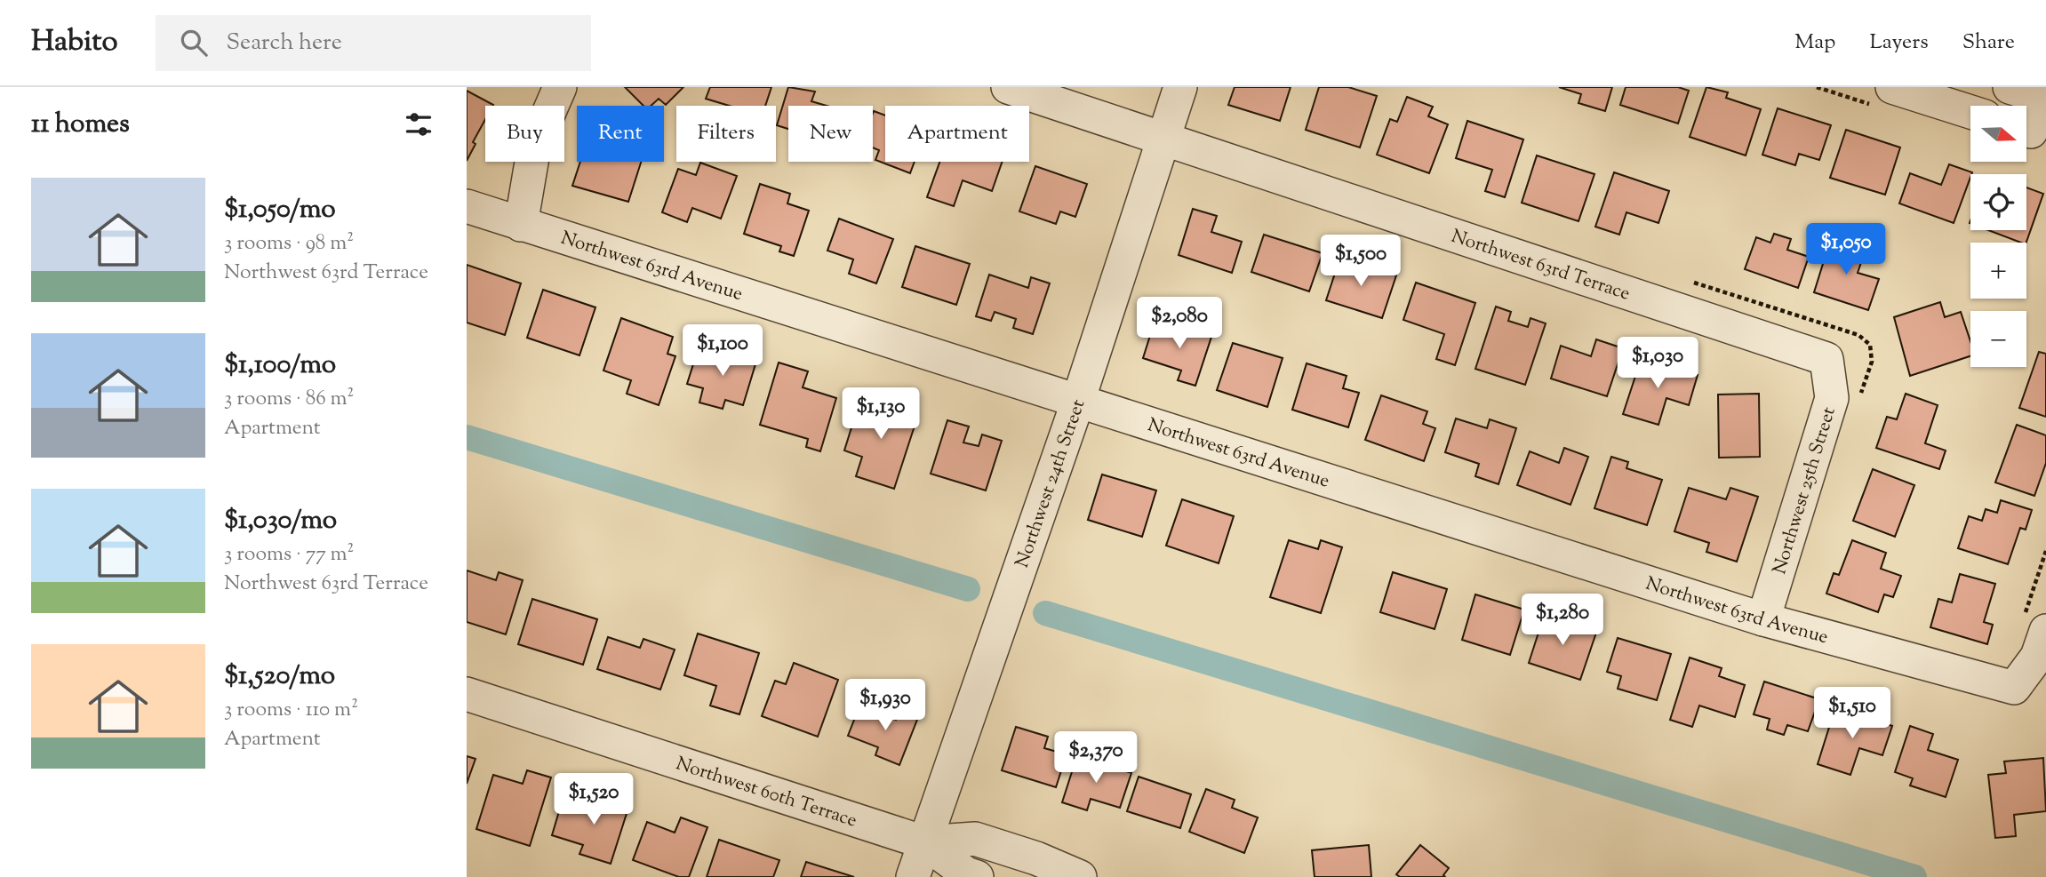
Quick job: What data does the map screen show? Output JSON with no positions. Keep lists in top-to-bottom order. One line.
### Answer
{"streets":{"street":["Northwest 63rd Terrace","Northwest 63rd Avenue","Northwest 24th Street","Northwest 25th Street","Northwest 60th Terrace"]},"crossings":[["Northwest 63rd Terrace","Northwest 24th Street"],["Northwest 63rd Terrace","Northwest 25th Street"],["Northwest 63rd Avenue","Northwest 24th Street"],["Northwest 63rd Avenue","Northwest 25th Street"],["Northwest 24th Street","Northwest 60th Terrace"]],"north":"right","page":{"header":"Habito","search":"Search here","nav":["Map","Layers","Share"],"heading":"11 homes","map_buttons":["+","−"],"chip":["Buy","Rent","Filters","New","Apartment"],"list":[{"name":"$1,050/mo","note":"3 rooms · 98 m² · Northwest 63rd Terrace"},{"name":"$1,100/mo","note":"3 rooms · 86 m² · Apartment"},{"name":"$1,030/mo","note":"3 rooms · 77 m² · Northwest 63rd Terrace"},{"name":"$1,520/mo","note":"3 rooms · 110 m² · Apartment"}],"price":["$1,050","$1,500","$2,080","$1,100","$1,030","$1,130","$1,280","$1,930","$1,510","$2,370","$1,520"]}}
